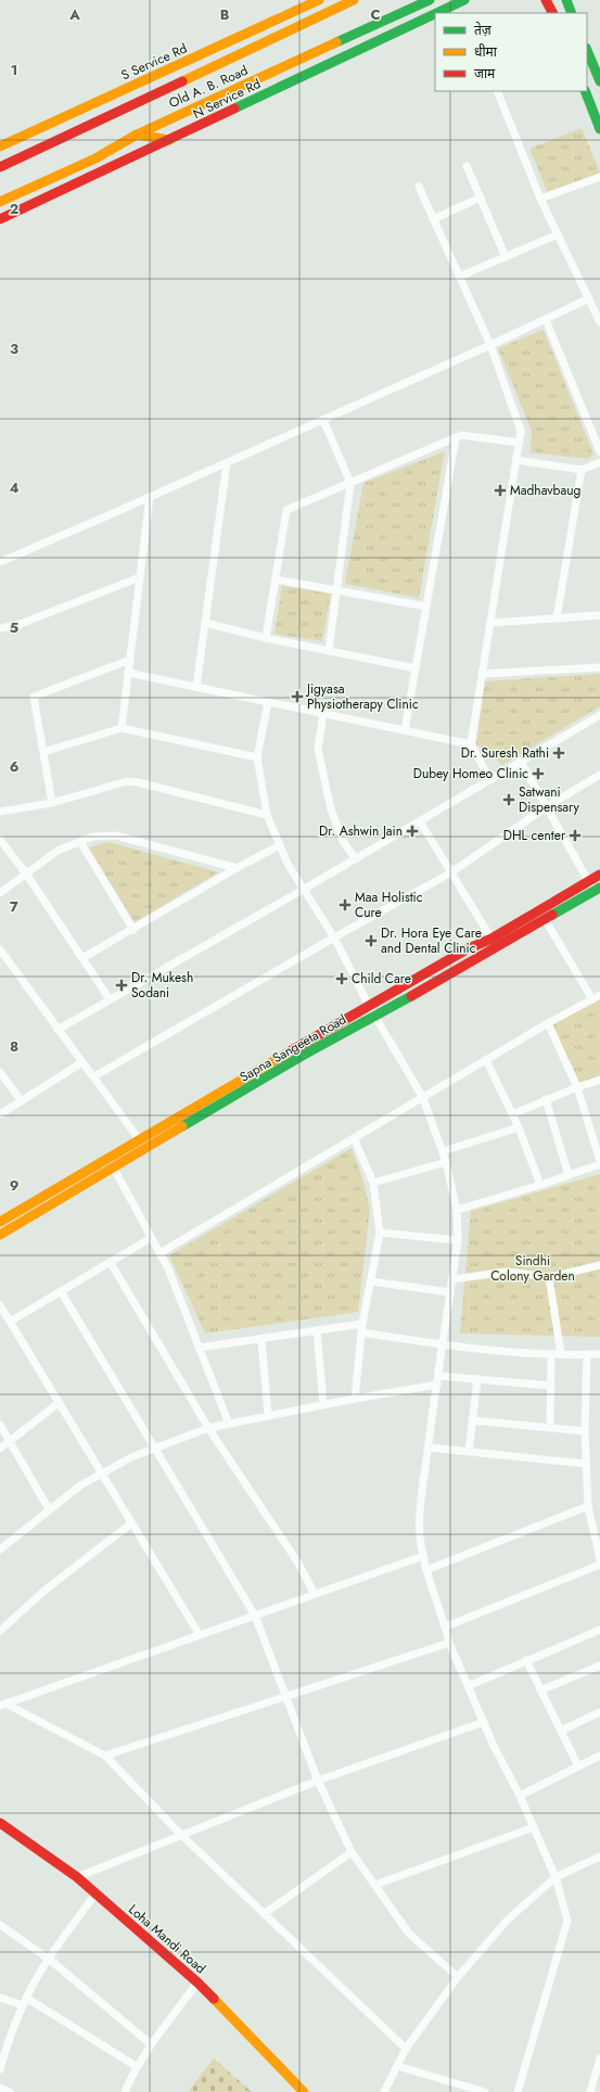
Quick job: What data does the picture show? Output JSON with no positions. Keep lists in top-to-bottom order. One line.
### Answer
{"streets":{"main road":["S Service Rd","Old A. B. Road","N Service Rd","Sapna Sangeeta Road","Loha Mandi Road"]},"parks":["Sindhi Colony Garden"],"places":{"health":["Madhavbaug","Jigyasa Physiotherapy Clinic","Dr. Suresh Rathi","Dubey Homeo Clinic","Satwani Dispensary","Dr. Ashwin Jain","DHL center","Maa Holistic Cure","Dr. Hora Eye Care and Dental Clinic","Child Care","Dr. Mukesh Sodani"]},"legend":["तेज़","धीमा","जाम"],"grid":{"columns":["A","B","C"],"rows":["1","2","3","4","5","6","7","8","9"]}}
